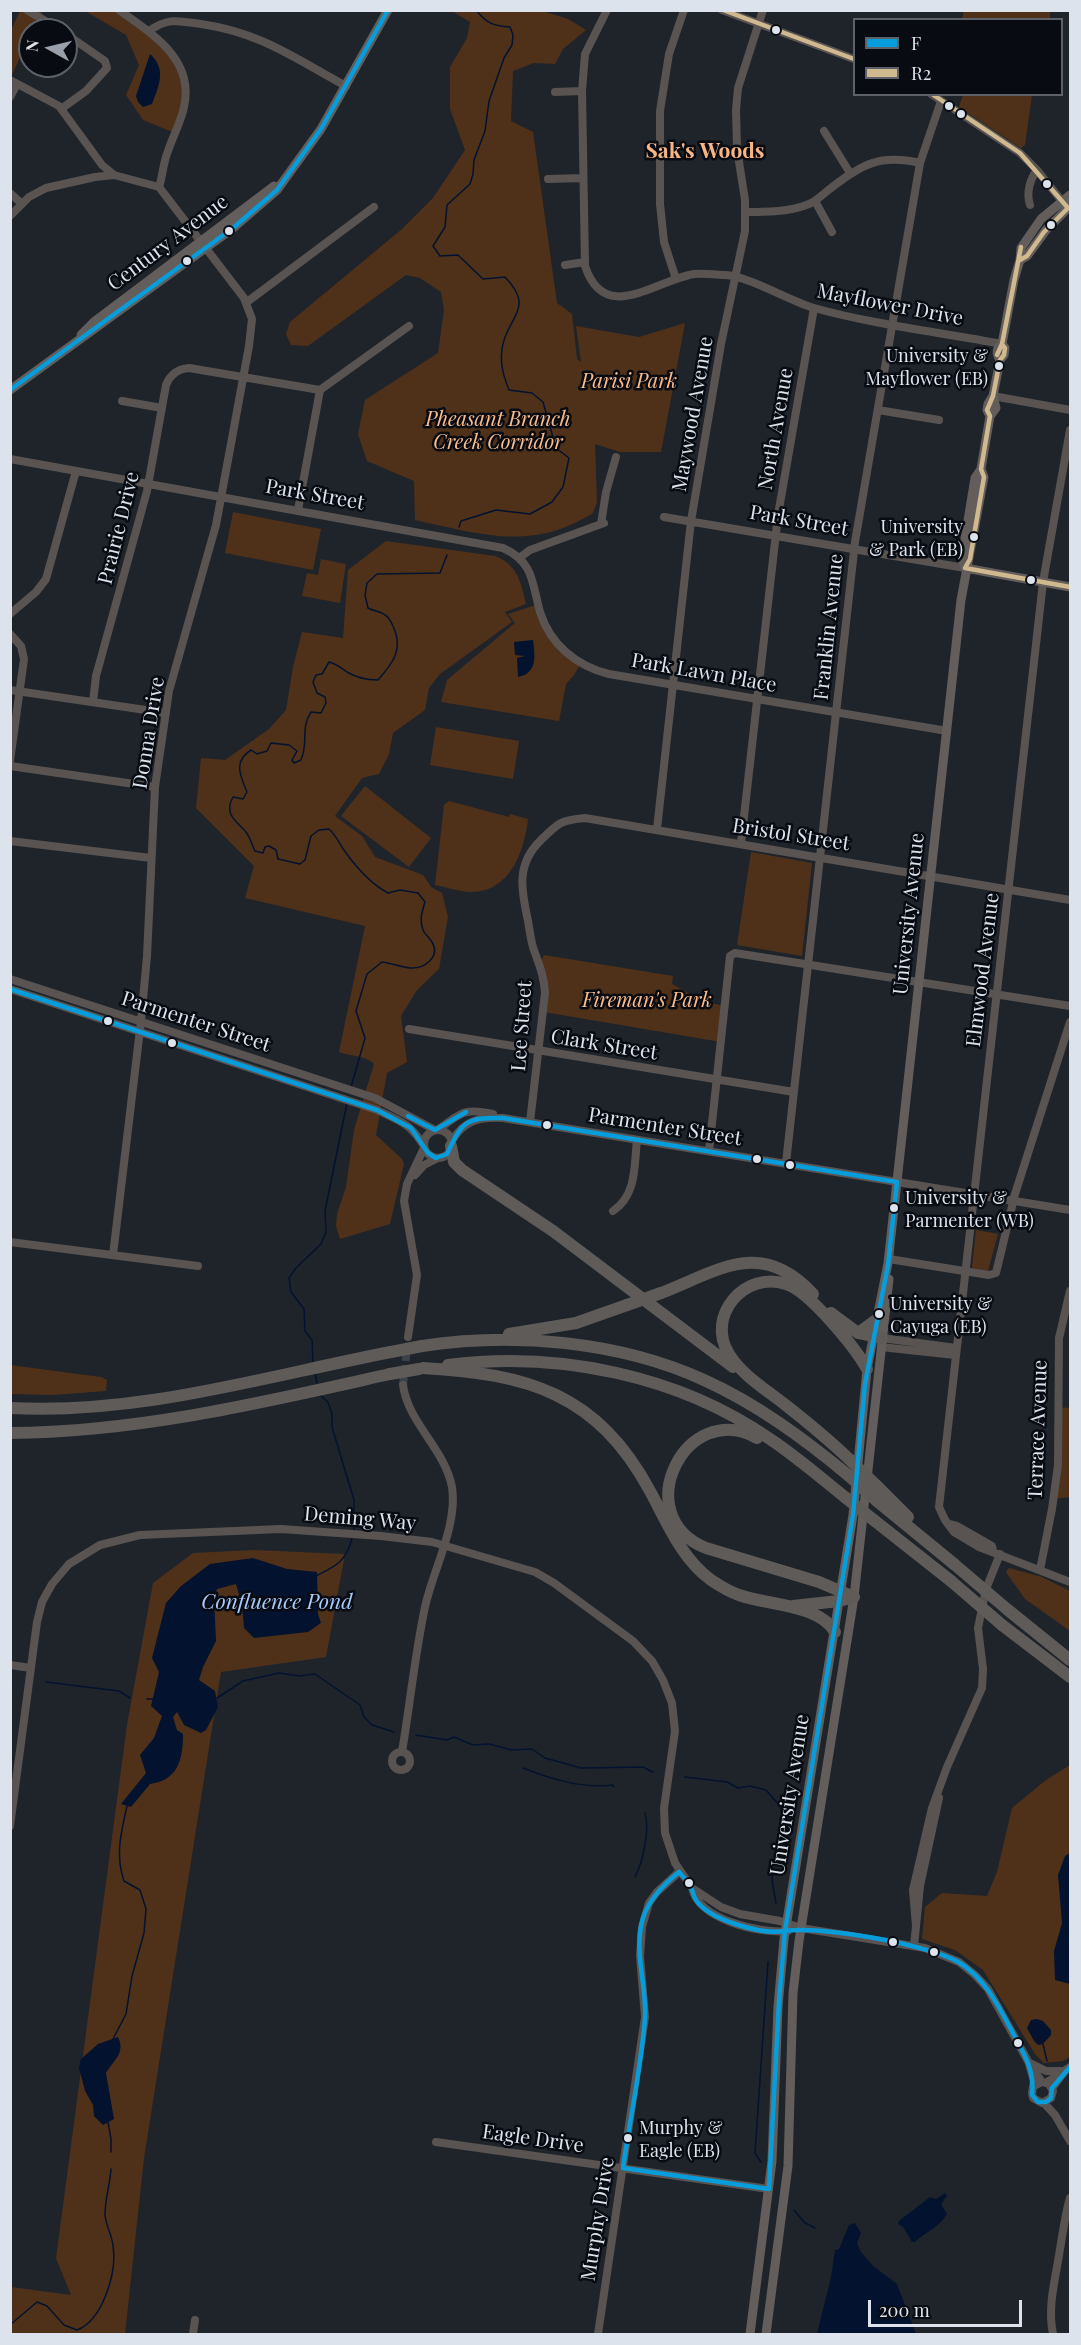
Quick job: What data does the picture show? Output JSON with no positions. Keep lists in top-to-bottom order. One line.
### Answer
{"streets":{"main road":["Century Avenue","Park Street","University Avenue"],"street":["Mayflower Drive","Maywood Avenue","North Avenue","Prairie Drive","Franklin Avenue","Park Lawn Place","Donna Drive","Bristol Street","Elmwood Avenue","Parmenter Street","Lee Street","Clark Street","Terrace Avenue","Deming Way","Eagle Drive","Murphy Drive"]},"crossings":[["Century Avenue","Donna Drive"],["Mayflower Drive","Maywood Avenue"],["Mayflower Drive","North Avenue"],["Mayflower Drive","Franklin Avenue"],["Mayflower Drive","University Avenue"],["Maywood Avenue","Park Street"],["Maywood Avenue","Park Lawn Place"],["Maywood Avenue","Bristol Street"],["North Avenue","Park Street"],["North Avenue","Park Lawn Place"],["North Avenue","Bristol Street"],["Park Street","Prairie Drive"],["Park Street","Franklin Avenue"],["Park Street","Park Lawn Place"],["Park Street","Donna Drive"],["Park Street","University Avenue"],["Park Street","Elmwood Avenue"],["Prairie Drive","Donna Drive"],["Franklin Avenue","Park Lawn Place"],["Franklin Avenue","Bristol Street"],["Franklin Avenue","Parmenter Street"],["Franklin Avenue","Clark Street"],["Park Lawn Place","University Avenue"],["Donna Drive","Parmenter Street"],["Bristol Street","University Avenue"],["Bristol Street","Elmwood Avenue"],["Bristol Street","Lee Street"],["University Avenue","Parmenter Street"],["University Avenue","Deming Way"],["University Avenue","Eagle Drive"],["Elmwood Avenue","Parmenter Street"],["Parmenter Street","Lee Street"],["Lee Street","Clark Street"],["Deming Way","Murphy Drive"],["Eagle Drive","Murphy Drive"]],"districts":["Sak's Woods"],"water":["Confluence Pond"],"parks":["Parisi Park","Pheasant Branch Creek Corridor","Fireman's Park"],"places":["University & Mayflower (EB)","University & Park (EB)","University & Parmenter (WB)","University & Cayuga (EB)","Murphy & Eagle (EB)"],"lines":["transit line F","transit line R2"],"legend":["F","R2"],"scale_bar":"200 m","north":"left"}
